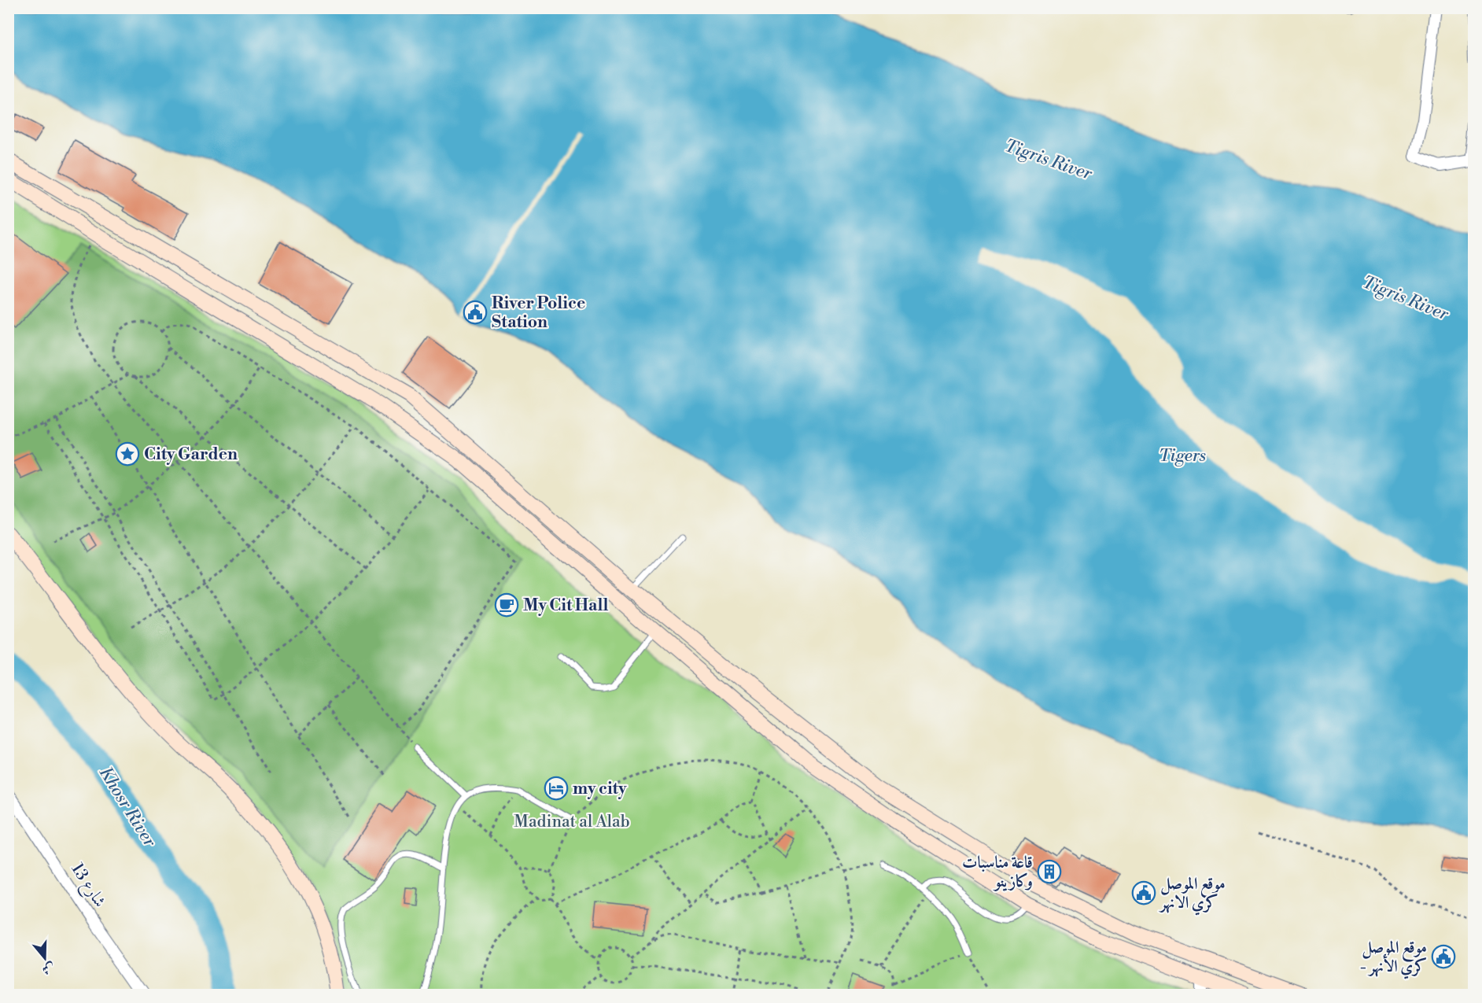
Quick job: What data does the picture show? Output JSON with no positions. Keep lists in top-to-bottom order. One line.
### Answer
{"streets":{"street":["شارع 13"]},"water":["Tigris River","Tigers","Khosr River"],"parks":["Madinat al Alab"],"places":{"public building":["River Police Station","موقع الموصل كري الانهر","موقع الموصل - كري الأنهر"],"place":["City Garden"],"cafe":["My Cit Hall"],"hotel":["my city"],"building":["قاعة مناسبات وكازينو"]},"north":"bottom"}
